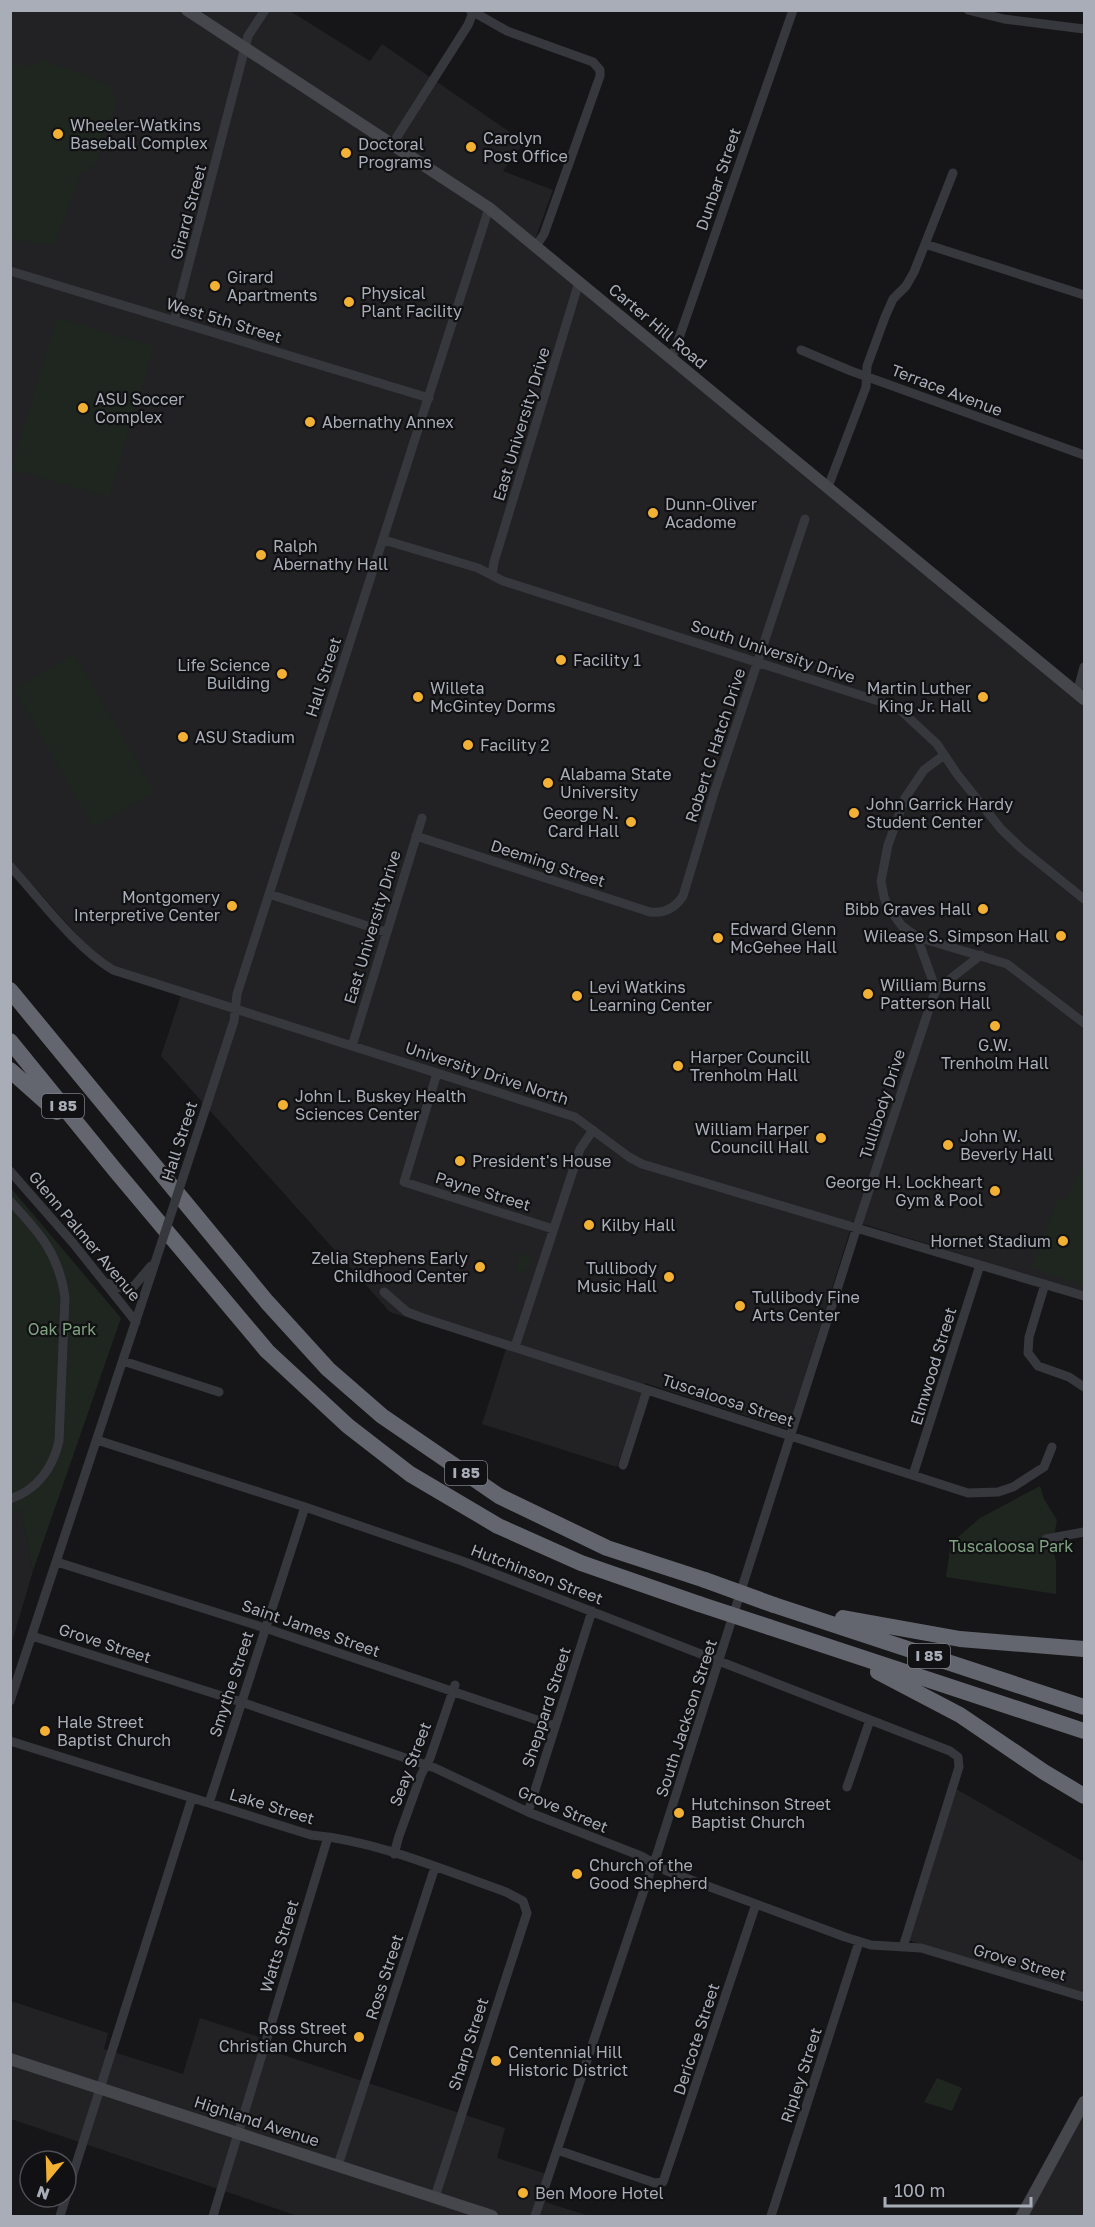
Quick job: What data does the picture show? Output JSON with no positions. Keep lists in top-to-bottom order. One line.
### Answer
{"streets":{"highway":["I 85"],"main road":["Carter Hill Road","Highland Avenue"],"street":["Dunbar Street","Girard Street","West 5th Street","Terrace Avenue","East University Drive","South University Drive","Hall Street","Robert C Hatch Drive","Deeming Street","University Drive North","Tullibody Drive","Payne Street","Glenn Palmer Avenue","Elmwood Street","Tuscaloosa Street","Hutchinson Street","Saint James Street","Grove Street","Smythe Street","Sheppard Street","South Jackson Street","Seay Street","Lake Street","Watts Street","Ross Street","Dericote Street","Sharp Street","Ripley Street"]},"crossings":[["Dunbar Street","Carter Hill Road"],["Girard Street","West 5th Street"],["Girard Street","Carter Hill Road"],["West 5th Street","Hall Street"],["Carter Hill Road","East University Drive"],["Carter Hill Road","Hall Street"],["East University Drive","South University Drive"],["East University Drive","Deeming Street"],["East University Drive","University Drive North"],["South University Drive","Hall Street"],["South University Drive","Robert C Hatch Drive"],["Hall Street","University Drive North"],["Hall Street","Glenn Palmer Avenue"],["Hall Street","Hutchinson Street"],["Hall Street","Saint James Street"],["Hall Street","Grove Street"],["Robert C Hatch Drive","Deeming Street"],["University Drive North","Tullibody Drive"],["University Drive North","Payne Street"],["University Drive North","Elmwood Street"],["University Drive North","South Jackson Street"],["Tullibody Drive","South Jackson Street"],["Elmwood Street","Tuscaloosa Street"],["Tuscaloosa Street","South Jackson Street"],["Hutchinson Street","Grove Street"],["Hutchinson Street","Smythe Street"],["Hutchinson Street","Sheppard Street"],["Hutchinson Street","South Jackson Street"],["Saint James Street","Smythe Street"],["Saint James Street","Sheppard Street"],["Saint James Street","Seay Street"],["Grove Street","Smythe Street"],["Grove Street","Sheppard Street"],["Grove Street","South Jackson Street"],["Grove Street","Seay Street"],["Grove Street","Dericote Street"],["Grove Street","Ripley Street"],["Smythe Street","Lake Street"],["South Jackson Street","Dericote Street"],["Seay Street","Lake Street"],["Lake Street","Watts Street"],["Lake Street","Ross Street"],["Lake Street","Sharp Street"],["Watts Street","Highland Avenue"],["Ross Street","Highland Avenue"],["Sharp Street","Highland Avenue"]],"parks":["Oak Park","Tuscaloosa Park"],"places":["Wheeler-Watkins Baseball Complex","Carolyn Post Office","Doctoral Programs","Girard Apartments","Physical Plant Facility","ASU Soccer Complex","Abernathy Annex","Dunn-Oliver Acadome","Ralph Abernathy Hall","Facility 1","Life Science Building","Willeta McGintey Dorms","Martin Luther King Jr. Hall","ASU Stadium","Facility 2","Alabama State University","John Garrick Hardy Student Center","George N. Card Hall","Montgomery Interpretive Center","Bibb Graves Hall","Wilease S. Simpson Hall","Edward Glenn McGehee Hall","William Burns Patterson Hall","Levi Watkins Learning Center","G.W. Trenholm Hall","Harper Councill Trenholm Hall","John L. Buskey Health Sciences Center","William Harper Councill Hall","John W. Beverly Hall","President's House","George H. Lockheart Gym & Pool","Kilby Hall","Hornet Stadium","Zelia Stephens Early Childhood Center","Tullibody Music Hall","Tullibody Fine Arts Center","Hale Street Baptist Church","Hutchinson Street Baptist Church","Church of the Good Shepherd","Ross Street Christian Church","Centennial Hill Historic District","Ben Moore Hotel"],"scale_bar":"100 m","north":"bottom"}
